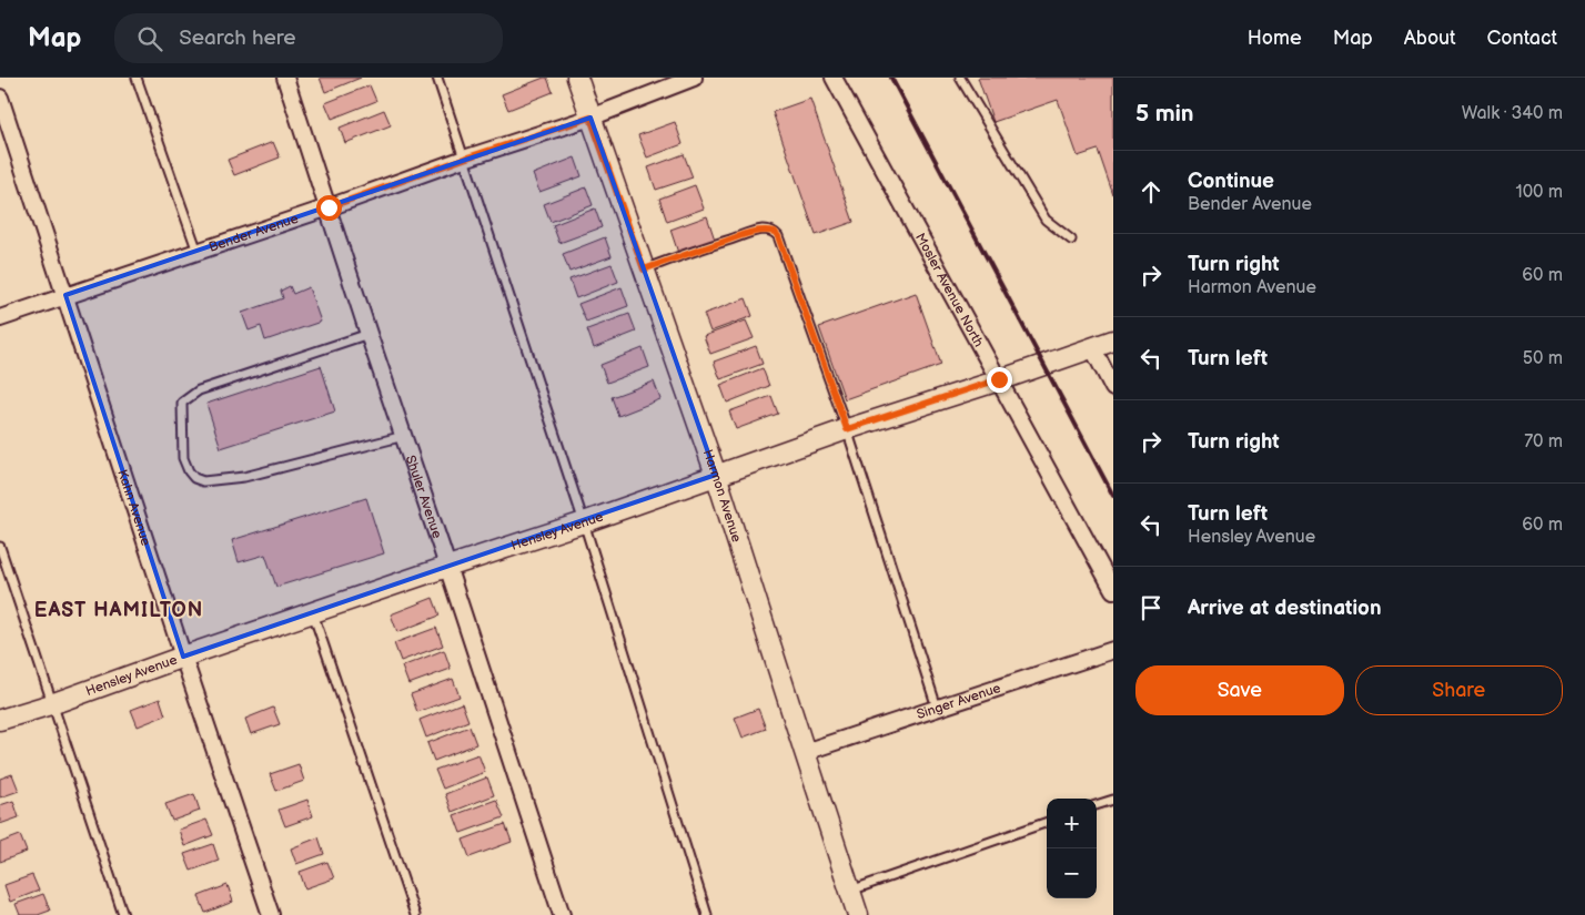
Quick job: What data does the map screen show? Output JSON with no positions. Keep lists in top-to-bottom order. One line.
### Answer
{"streets":{"street":["Bender Avenue","Mosler Avenue North","Harmon Avenue","Shuler Avenue","Kahn Avenue","Hensley Avenue","Singer Avenue"]},"crossings":[["Bender Avenue","Harmon Avenue"],["Bender Avenue","Shuler Avenue"],["Bender Avenue","Kahn Avenue"],["Mosler Avenue North","Hensley Avenue"],["Harmon Avenue","Hensley Avenue"],["Harmon Avenue","Singer Avenue"],["Shuler Avenue","Hensley Avenue"],["Kahn Avenue","Hensley Avenue"]],"districts":["EAST HAMILTON"],"page":{"header":"Map","search":"Search here","nav":["Home","Map","About","Contact"],"heading":["5 min","Walk · 340 m"],"list":[["Continue","Bender Avenue","100 m"],["Turn right","Harmon Avenue","60 m"],["Turn left","50 m"],["Turn right","70 m"],["Turn left","Hensley Avenue","60 m"],"Arrive at destination"],"buttons":["Save","Share"],"map_buttons":["+","−"]}}
